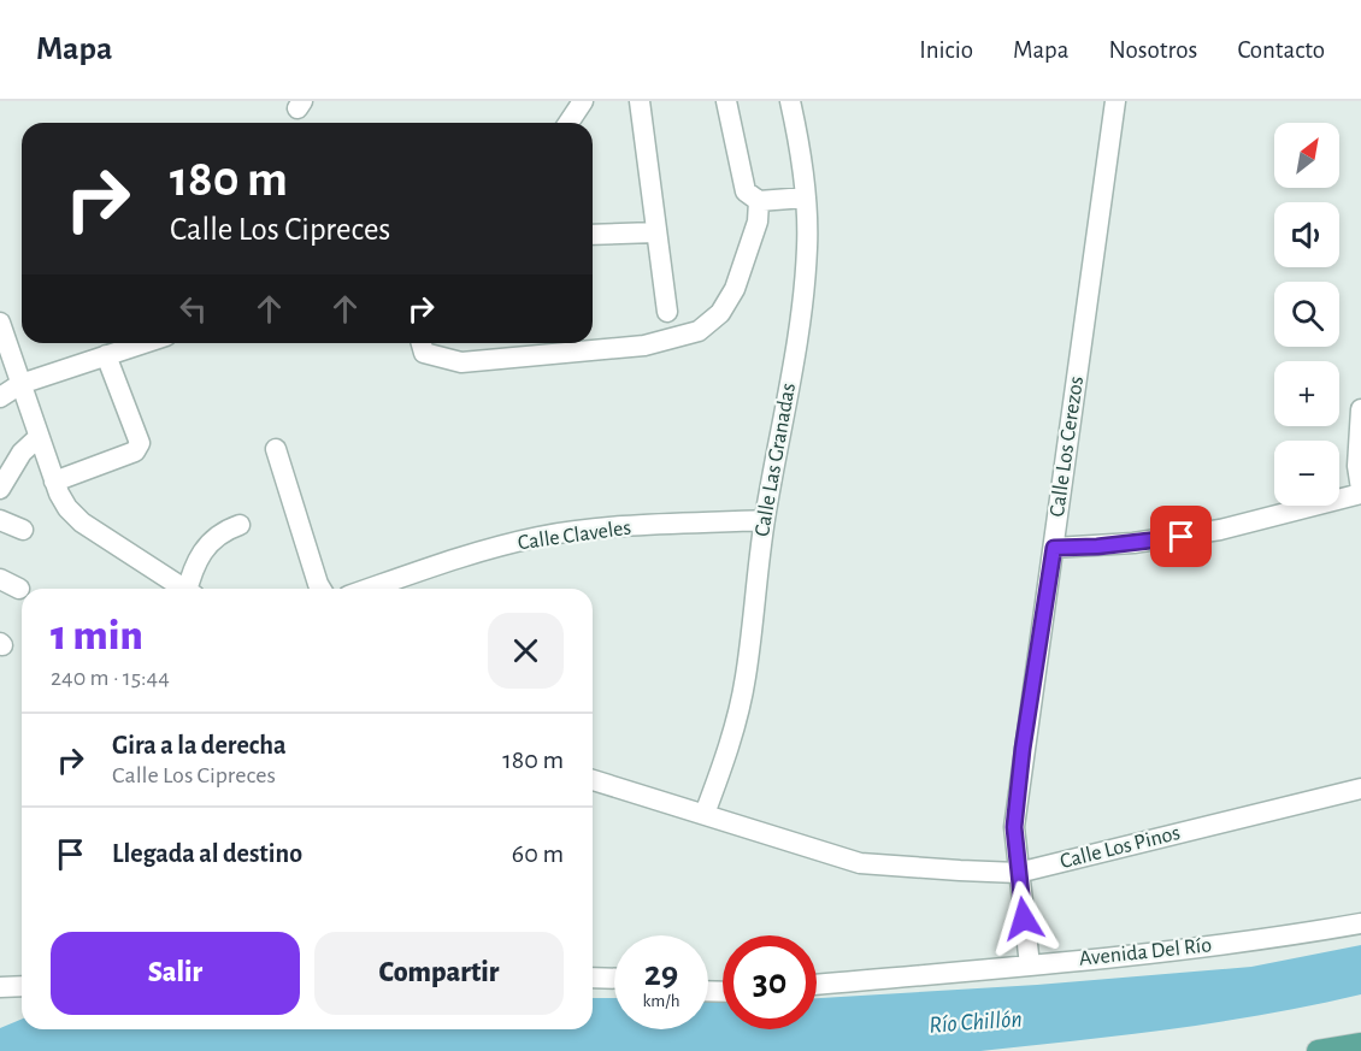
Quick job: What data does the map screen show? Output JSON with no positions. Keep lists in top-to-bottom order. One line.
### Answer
{"streets":{"street":["Calle Los Cerezos","Calle Las Granadas","Calle Claveles","Calle Los Pinos","Avenida Del Río"]},"crossings":[["Calle Los Cerezos","Calle Los Pinos"],["Calle Los Cerezos","Avenida Del Río"],["Calle Las Granadas","Calle Claveles"],["Calle Las Granadas","Calle Los Pinos"]],"water":["Río Chillón"],"north":"top right","page":{"header":"Mapa","nav":["Inicio","Mapa","Nosotros","Contacto"],"map_buttons":["+","−"],"turn":["180 m","Calle Los Cipreces"],"heading":["1 min","240 m · 15:44"],"list":[{"name":"Gira a la derecha","note":"Calle Los Cipreces","value":"180 m"},{"name":"Llegada al destino","value":"60 m"}],"buttons":["Salir","Compartir"],"speed":"29 km/h","limit":"30"}}
